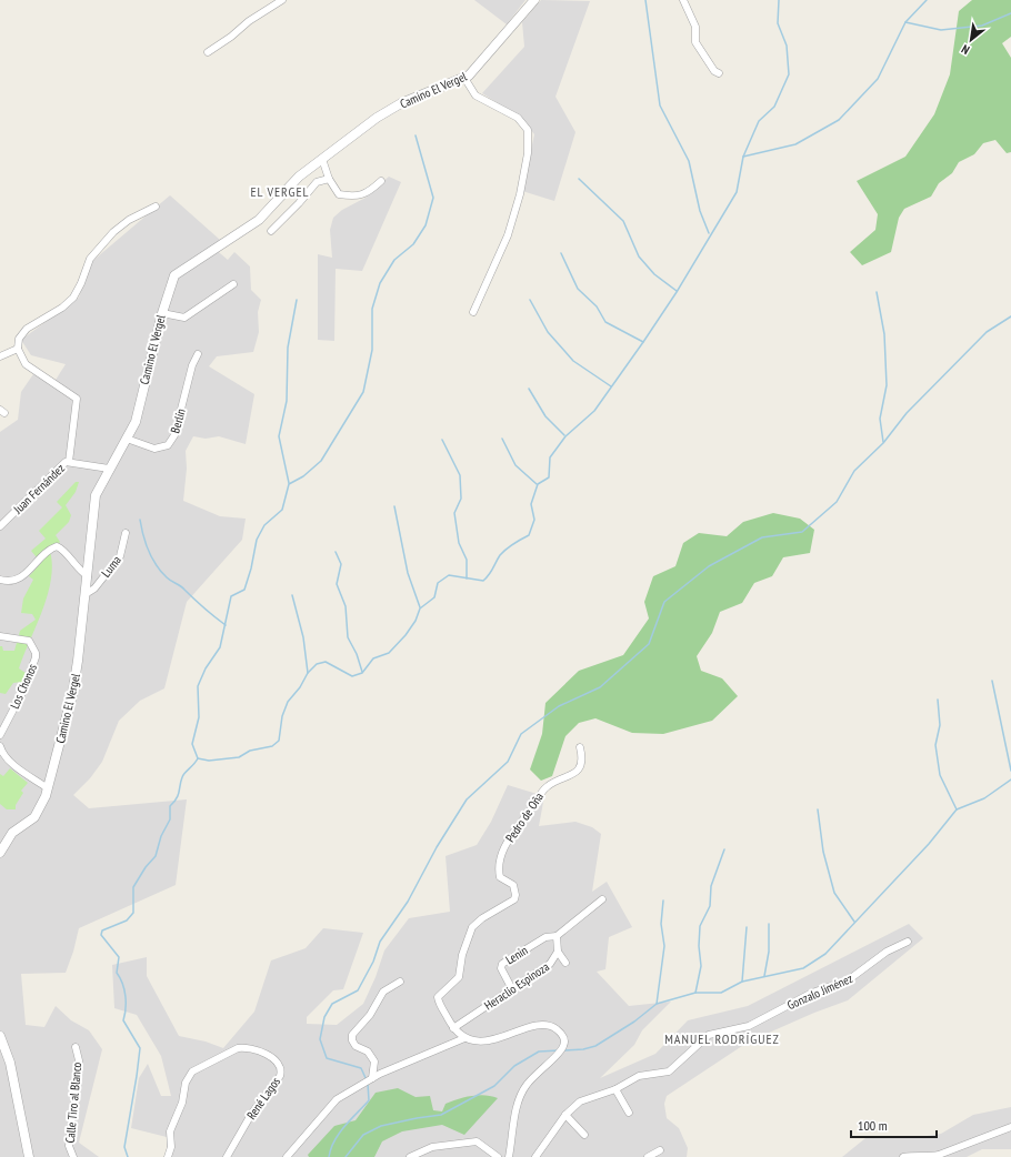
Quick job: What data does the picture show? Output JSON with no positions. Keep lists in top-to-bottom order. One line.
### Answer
{"streets":{"street":["Camino El Vergel","Berlín","Juan Fernández","Luma","Los Chonos","Pedro de Oña","Lenin","Heraclio Espinoza","Gonzalo Jiménez","René Lagos","Calle Tiro al Blanco"]},"crossings":[["Camino El Vergel","Berlín"],["Camino El Vergel","Juan Fernández"],["Camino El Vergel","Luma"],["Pedro de Oña","Heraclio Espinoza"],["Lenin","Heraclio Espinoza"]],"districts":["EL VERGEL","MANUEL RODRÍGUEZ"],"scale_bar":"100 m","north":"bottom left"}
